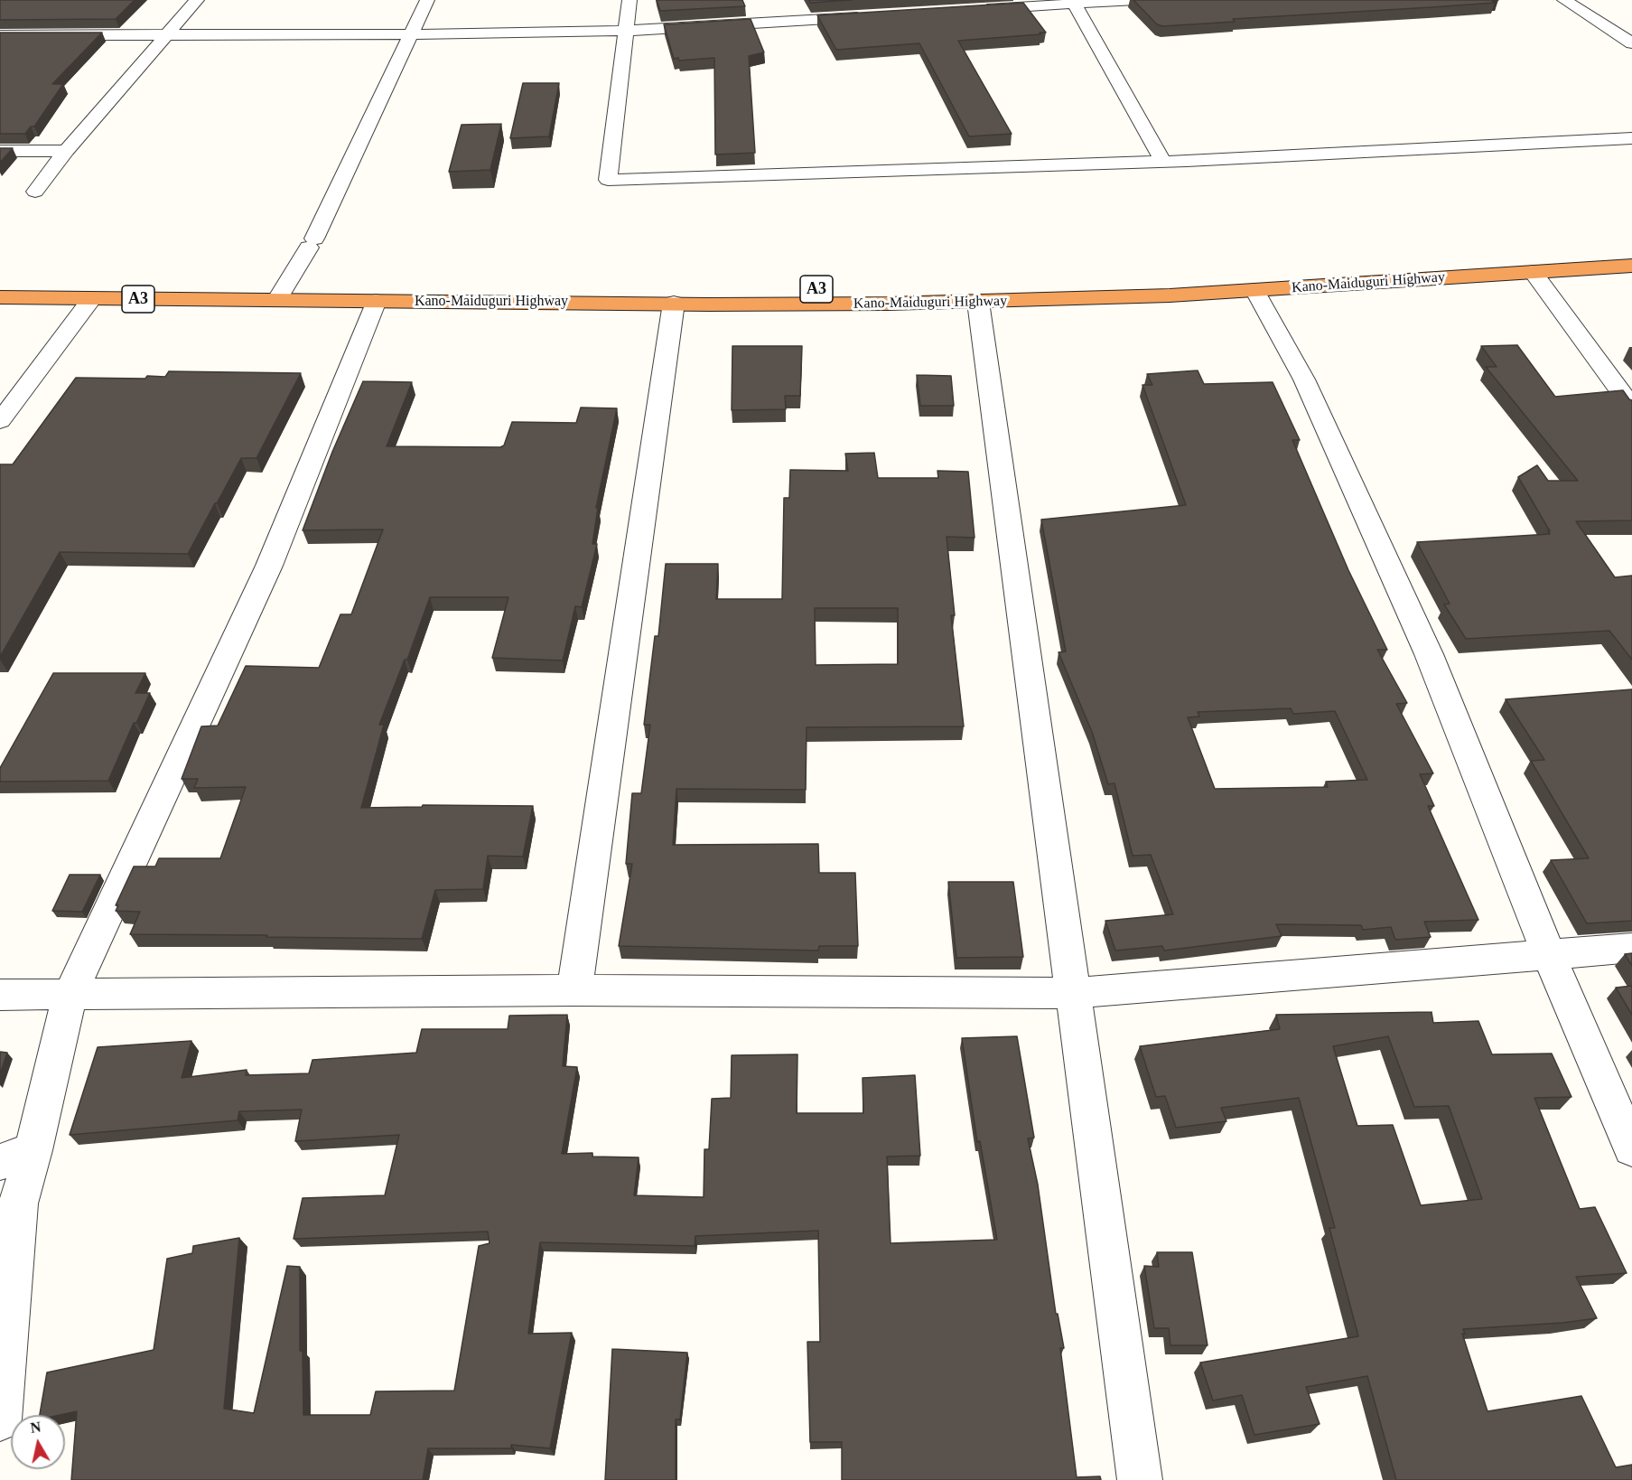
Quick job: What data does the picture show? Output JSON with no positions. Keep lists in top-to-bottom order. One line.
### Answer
{"streets":{"highway":["Kano-Maiduguri Highway","A3"]},"north":"top"}
